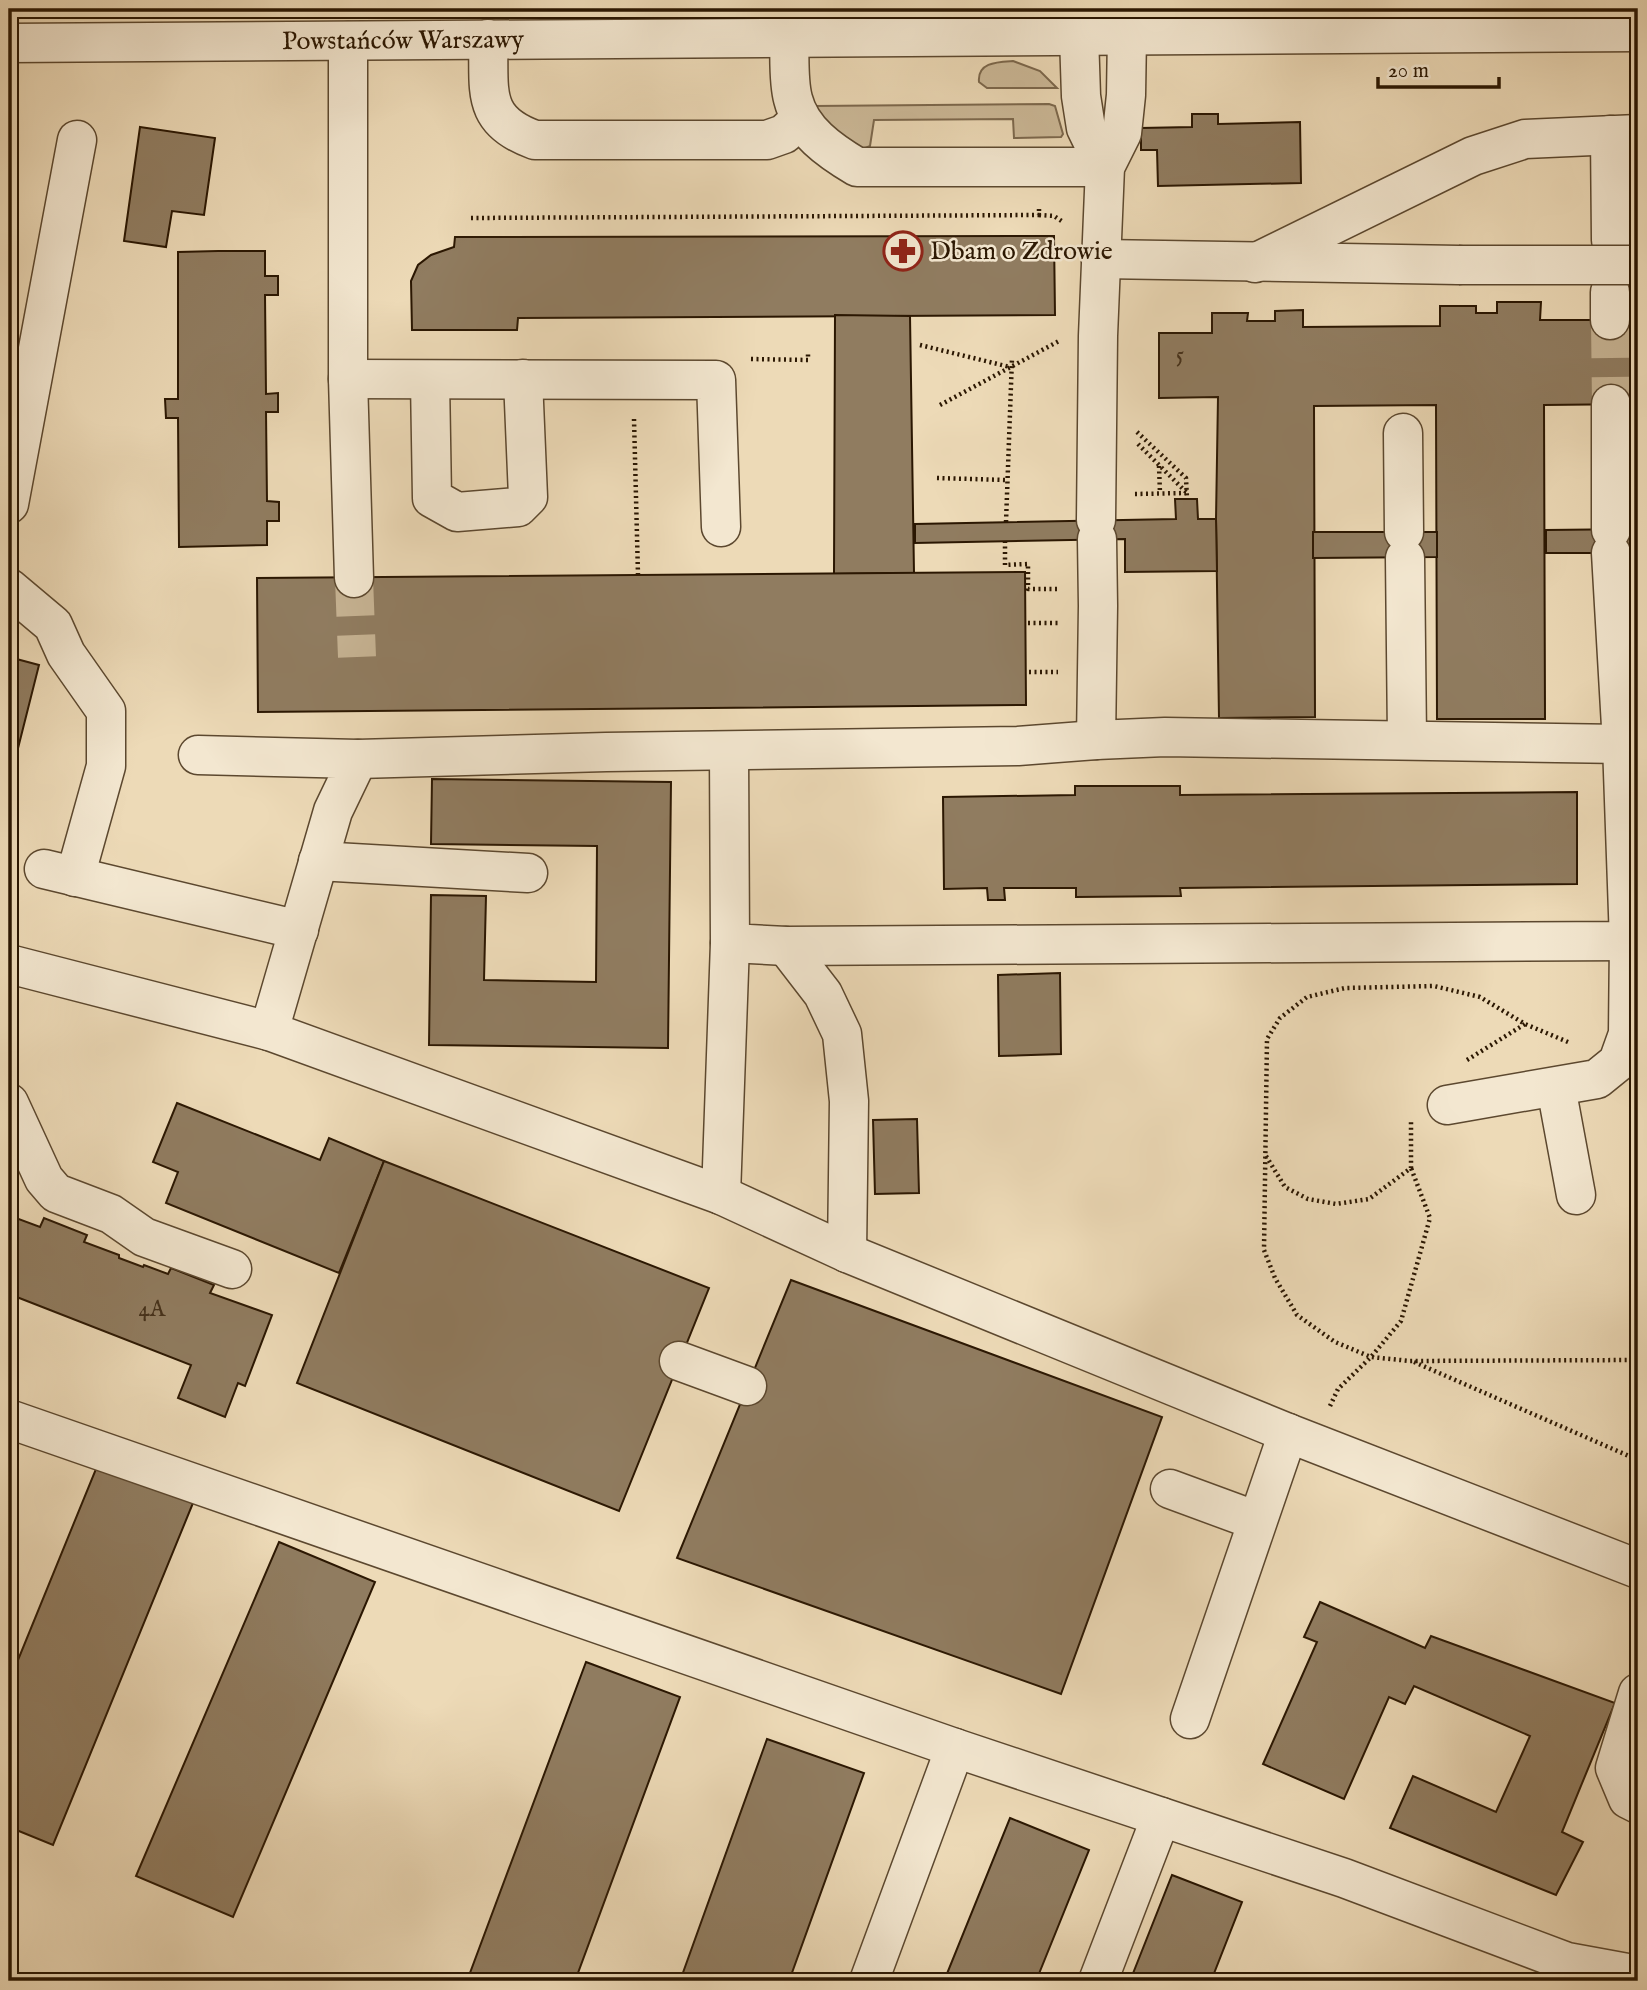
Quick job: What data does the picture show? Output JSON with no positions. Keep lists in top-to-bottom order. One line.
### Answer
{"streets":{"street":["Powstańców Warszawy"]},"places":{"pharmacy":["Dbam o Zdrowie"]},"house_numbers":["5","4A"],"scale_bar":"20 m"}
